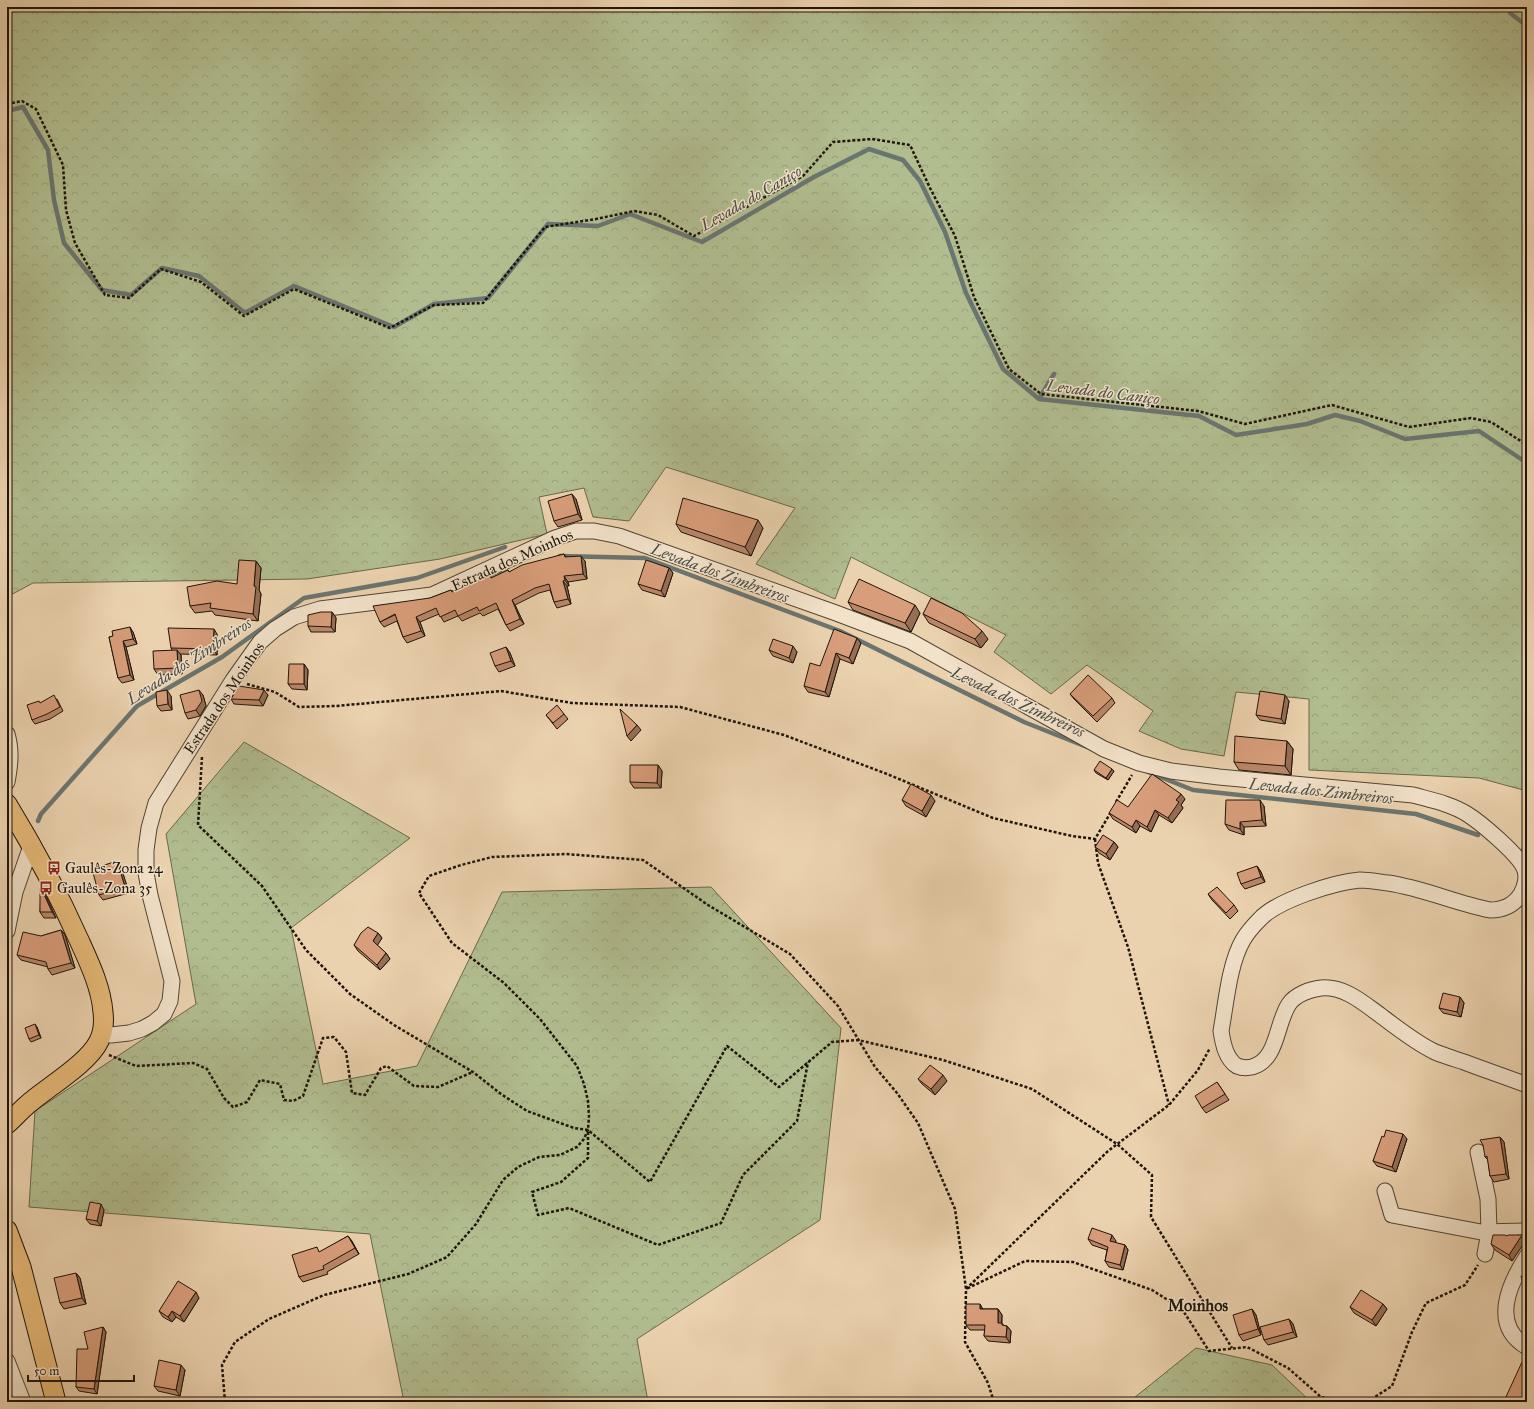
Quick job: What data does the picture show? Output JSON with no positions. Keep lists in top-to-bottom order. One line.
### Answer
{"streets":{"street":["Estrada dos Moinhos"]},"districts":["Moinhos"],"water":["Levada do Caniço","Levada dos Zimbreiros"],"places":{"bus stop":["Gaulês-Zona 24","Gaulês-Zona 35"]},"scale_bar":"50 m"}
